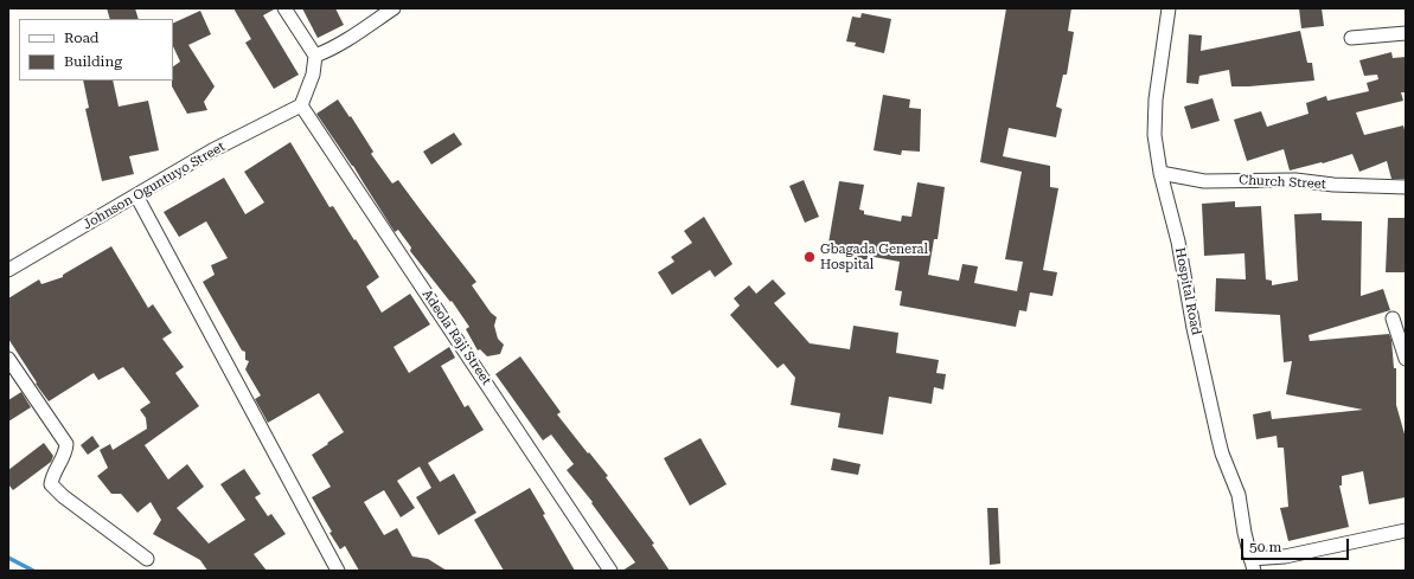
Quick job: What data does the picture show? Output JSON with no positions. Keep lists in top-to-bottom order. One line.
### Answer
{"streets":{"street":["Church Street","Johnson Oguntuyo Street","Hospital Road","Adeola Raji Street"]},"crossings":[["Church Street","Hospital Road"],["Johnson Oguntuyo Street","Adeola Raji Street"]],"places":["Gbagada General Hospital"],"legend":["Road","Building"],"scale_bar":"50 m"}
